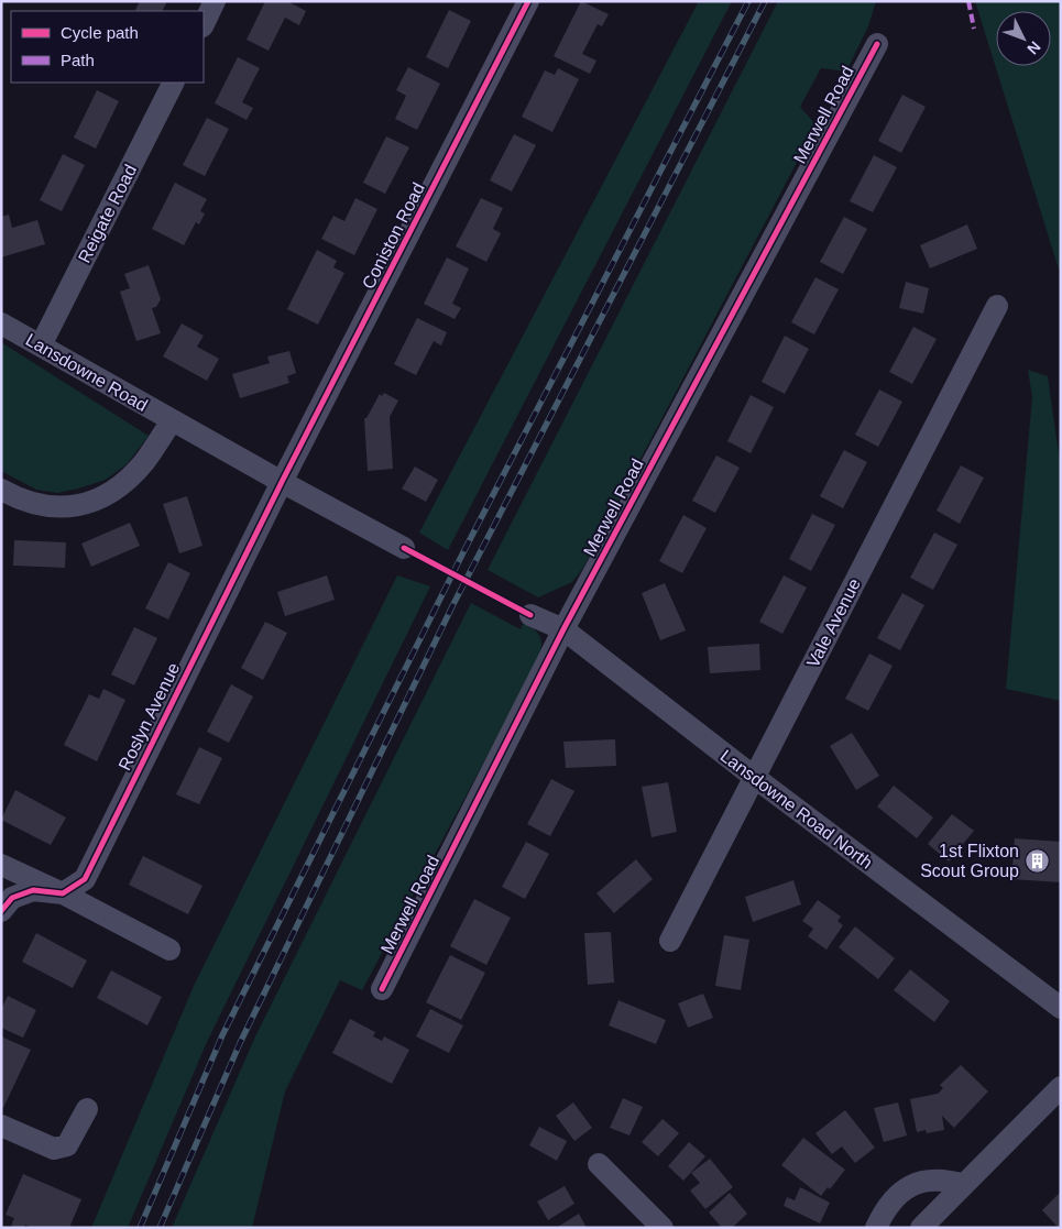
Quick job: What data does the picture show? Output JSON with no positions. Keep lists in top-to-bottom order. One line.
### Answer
{"streets":{"street":["Merwell Road","Reigate Road","Coniston Road","Lansdowne Road","Vale Avenue","Roslyn Avenue","Lansdowne Road North"]},"crossings":[["Merwell Road","Lansdowne Road North"],["Reigate Road","Lansdowne Road"],["Coniston Road","Lansdowne Road"],["Coniston Road","Roslyn Avenue"],["Lansdowne Road","Roslyn Avenue"],["Vale Avenue","Lansdowne Road North"]],"places":{"building":["1st Flixton Scout Group"]},"legend":["Cycle path","Path"],"north":"bottom right"}
